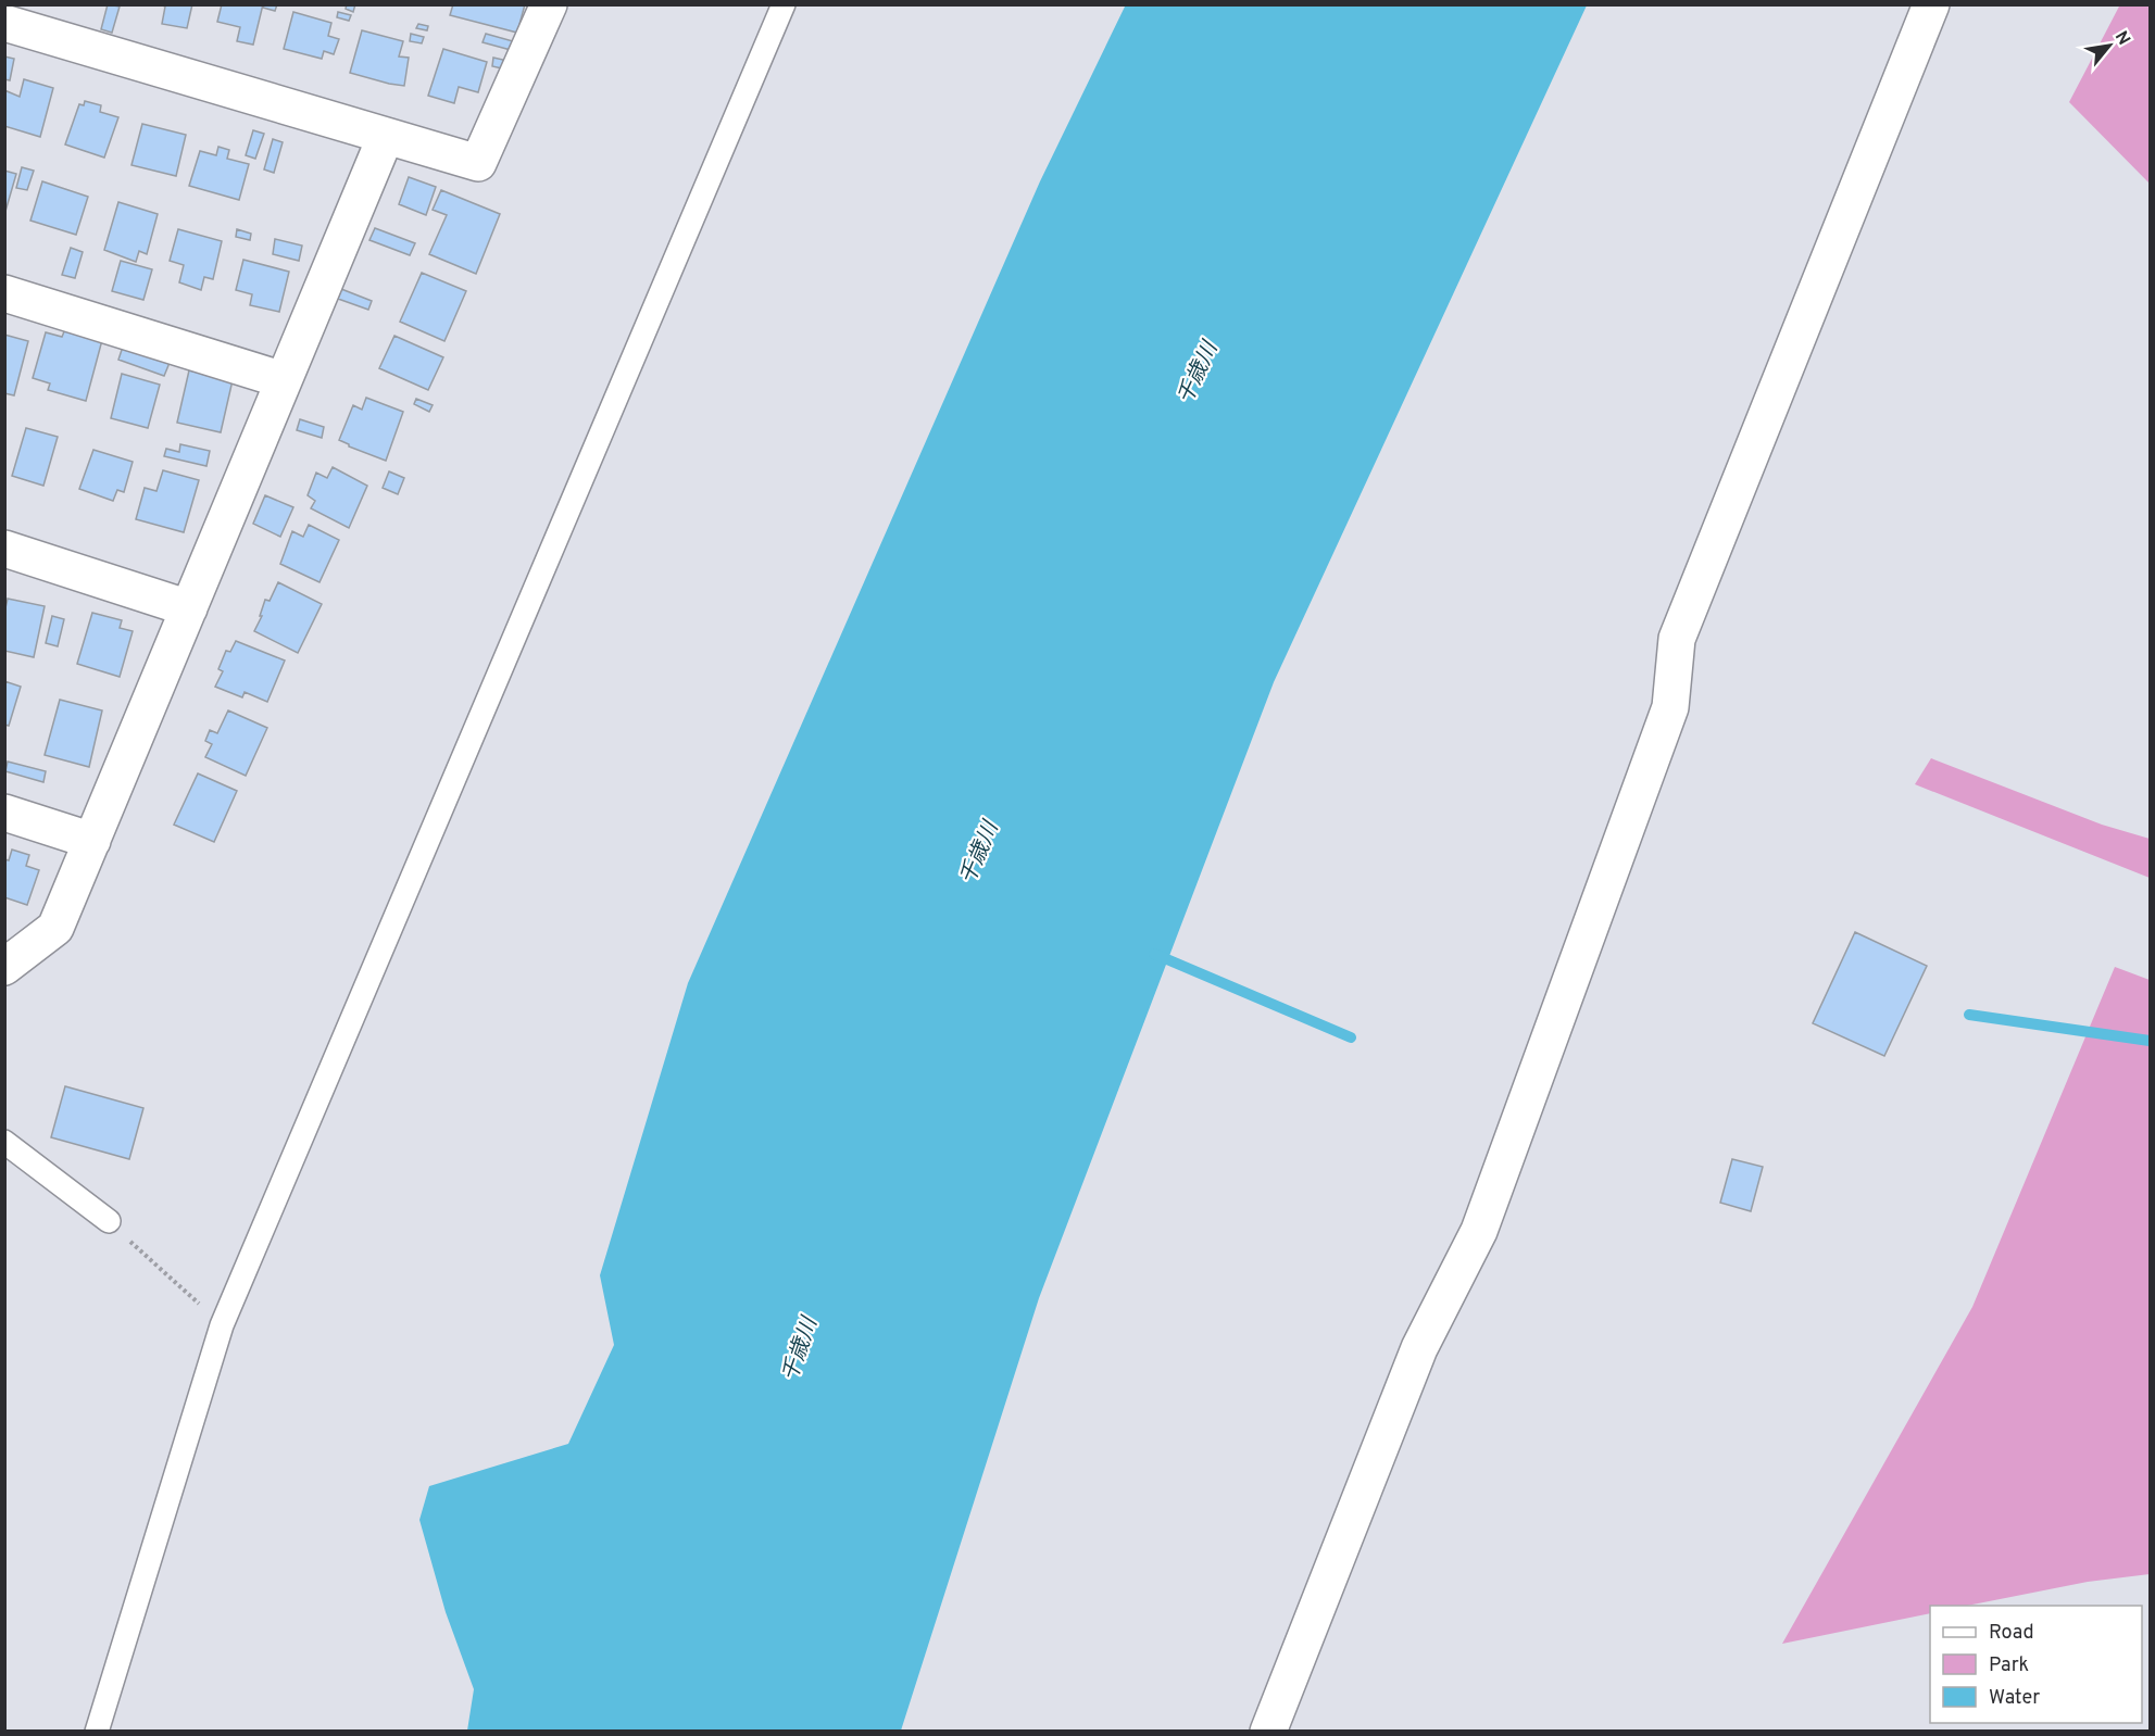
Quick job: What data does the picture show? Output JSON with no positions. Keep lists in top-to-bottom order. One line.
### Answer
{"water":["千歳川"],"legend":["Road","Park","Water"],"north":"top right"}
